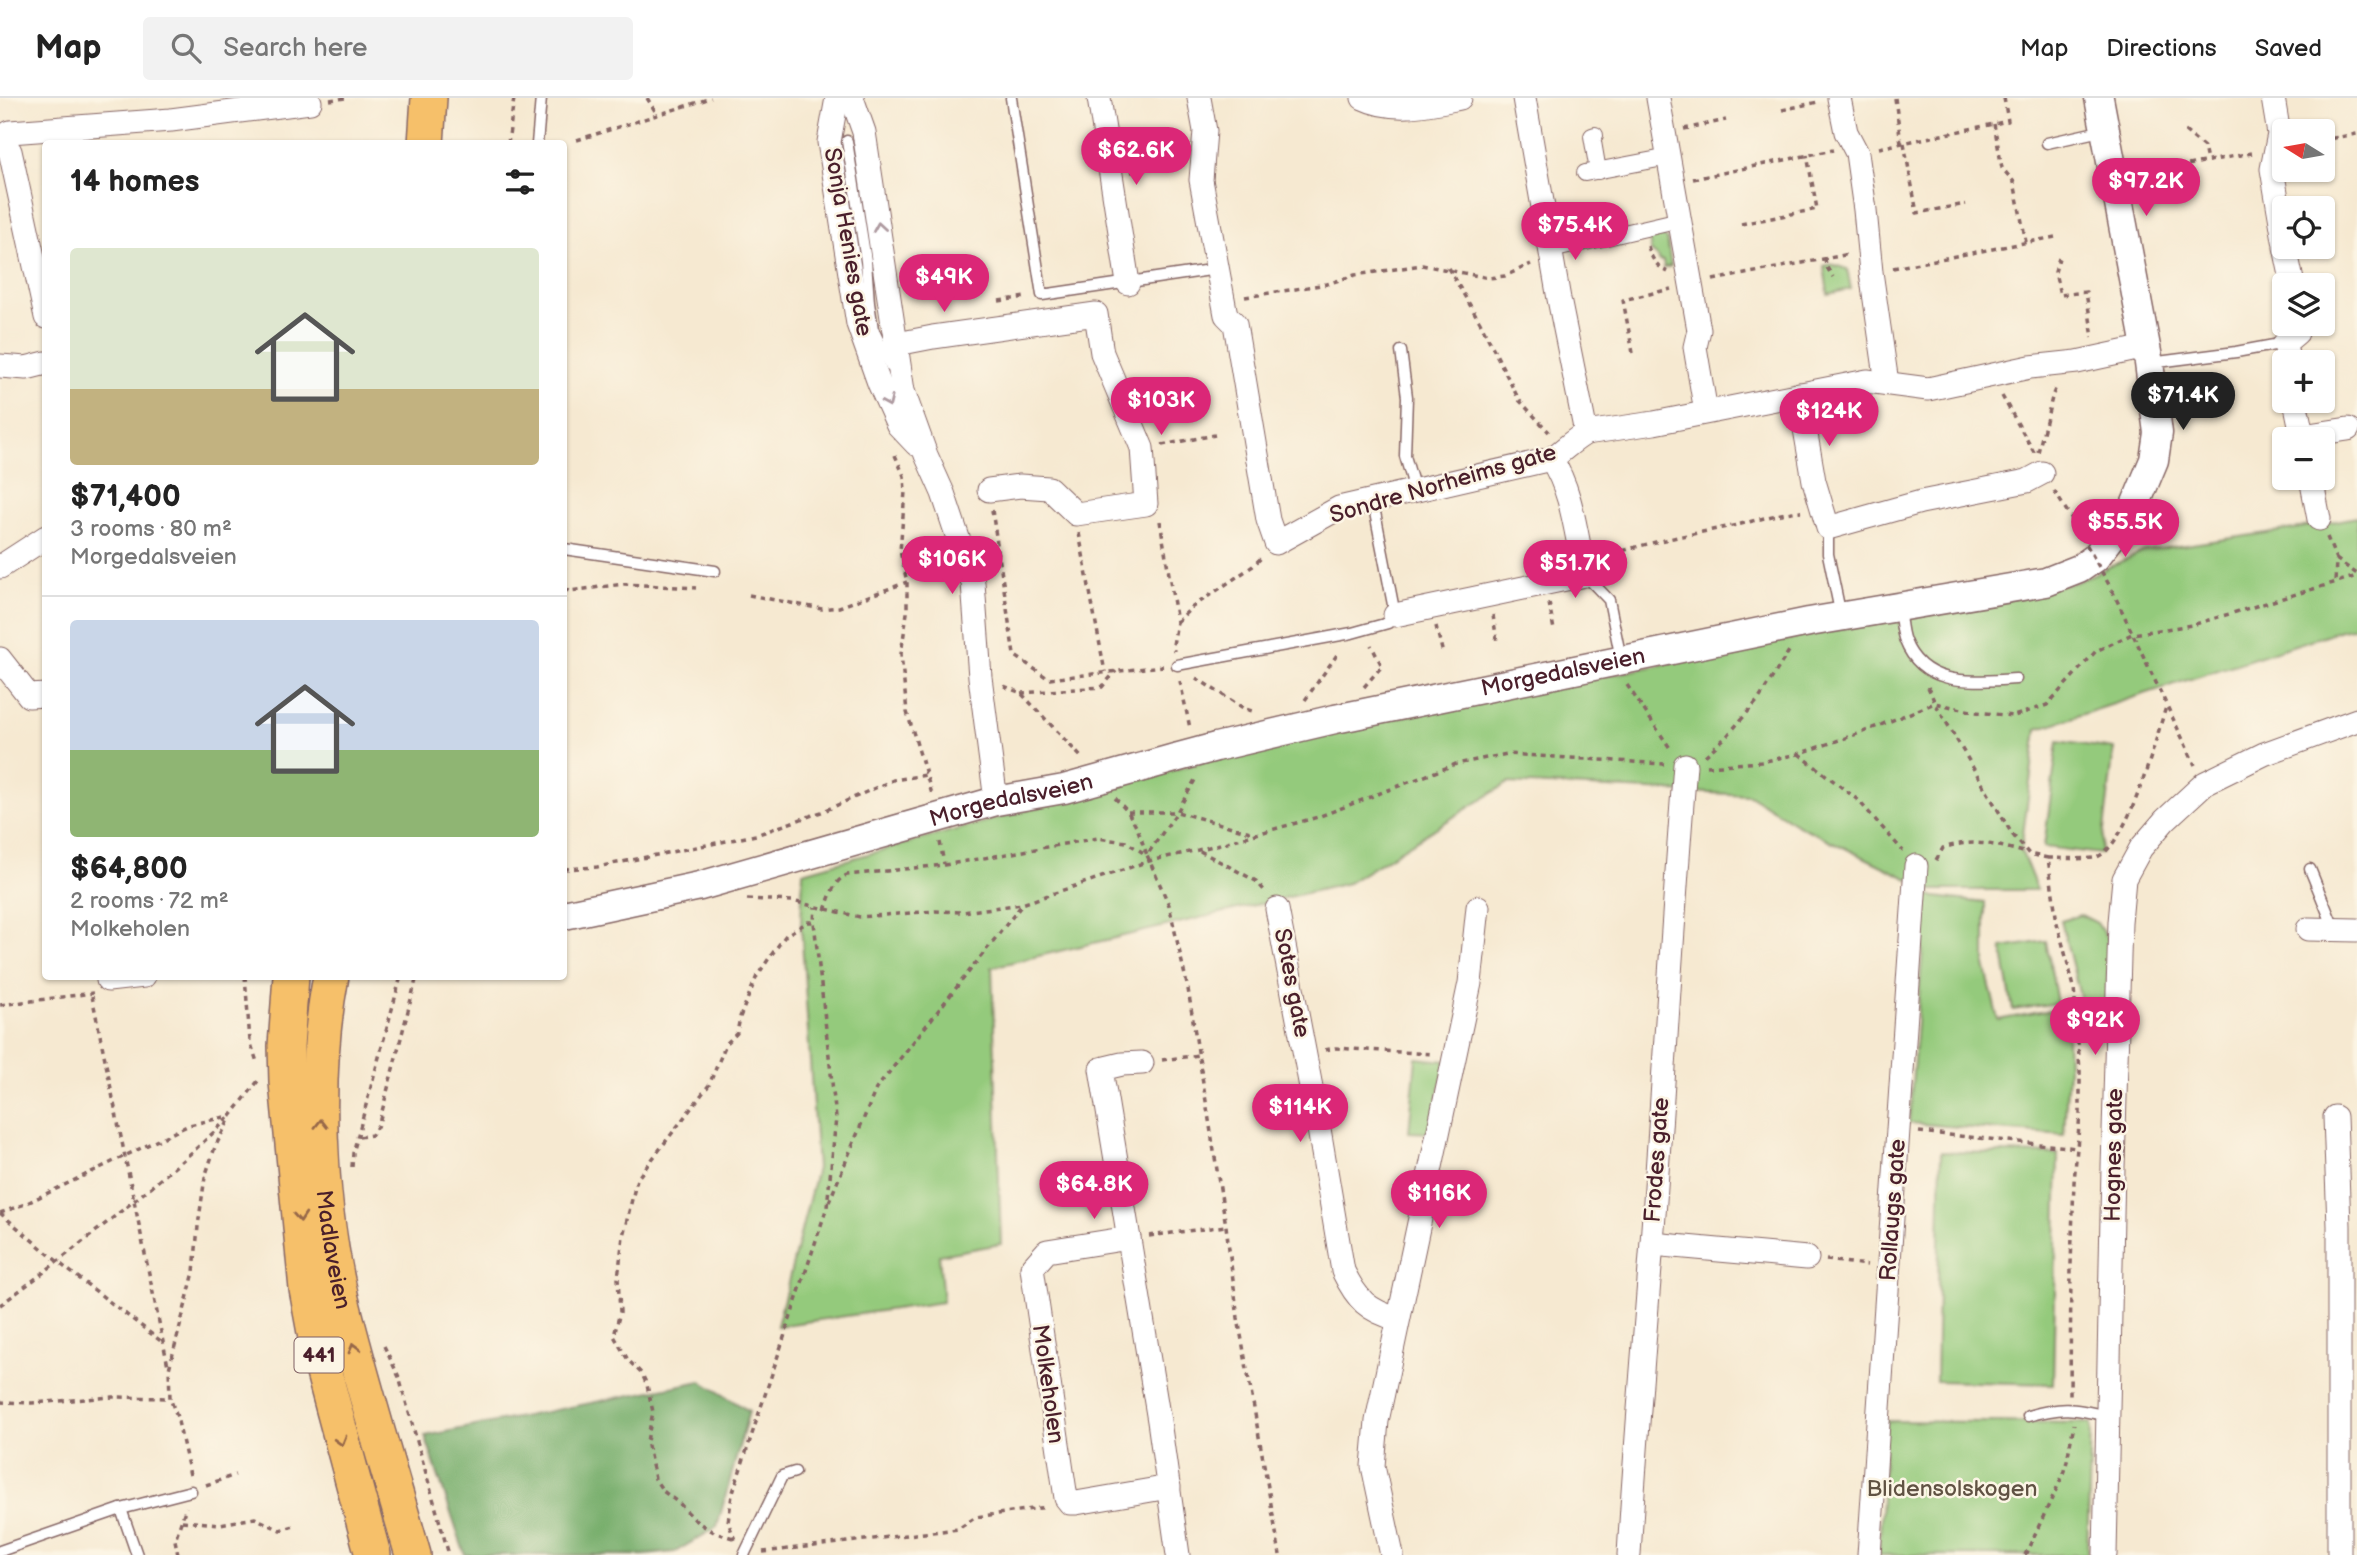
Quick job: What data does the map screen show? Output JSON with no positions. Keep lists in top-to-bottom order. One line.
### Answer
{"streets":{"main road":["Madlaveien","441"],"street":["Sonja Henies gate","Sondre Norheims gate","Morgedalsveien","Sotes gate","Hognes gate","Frodes gate","Rollaugs gate","Molkeholen"]},"crossings":[["Sonja Henies gate","Morgedalsveien"]],"parks":["Blidensolskogen"],"north":"left","page":{"header":"Map","search":"Search here","nav":["Map","Directions","Saved"],"map_buttons":["+","−"],"price":["$62.6K","$97.2K","$75.4K","$49K","$71.4K","$103K","$124K","$55.5K","$106K","$51.7K","$92K","$114K","$64.8K","$116K"],"heading":"14 homes","list":[{"name":"$71,400","note":"3 rooms · 80 m² · Morgedalsveien"},{"name":"$64,800","note":"2 rooms · 72 m² · Molkeholen"}]}}
